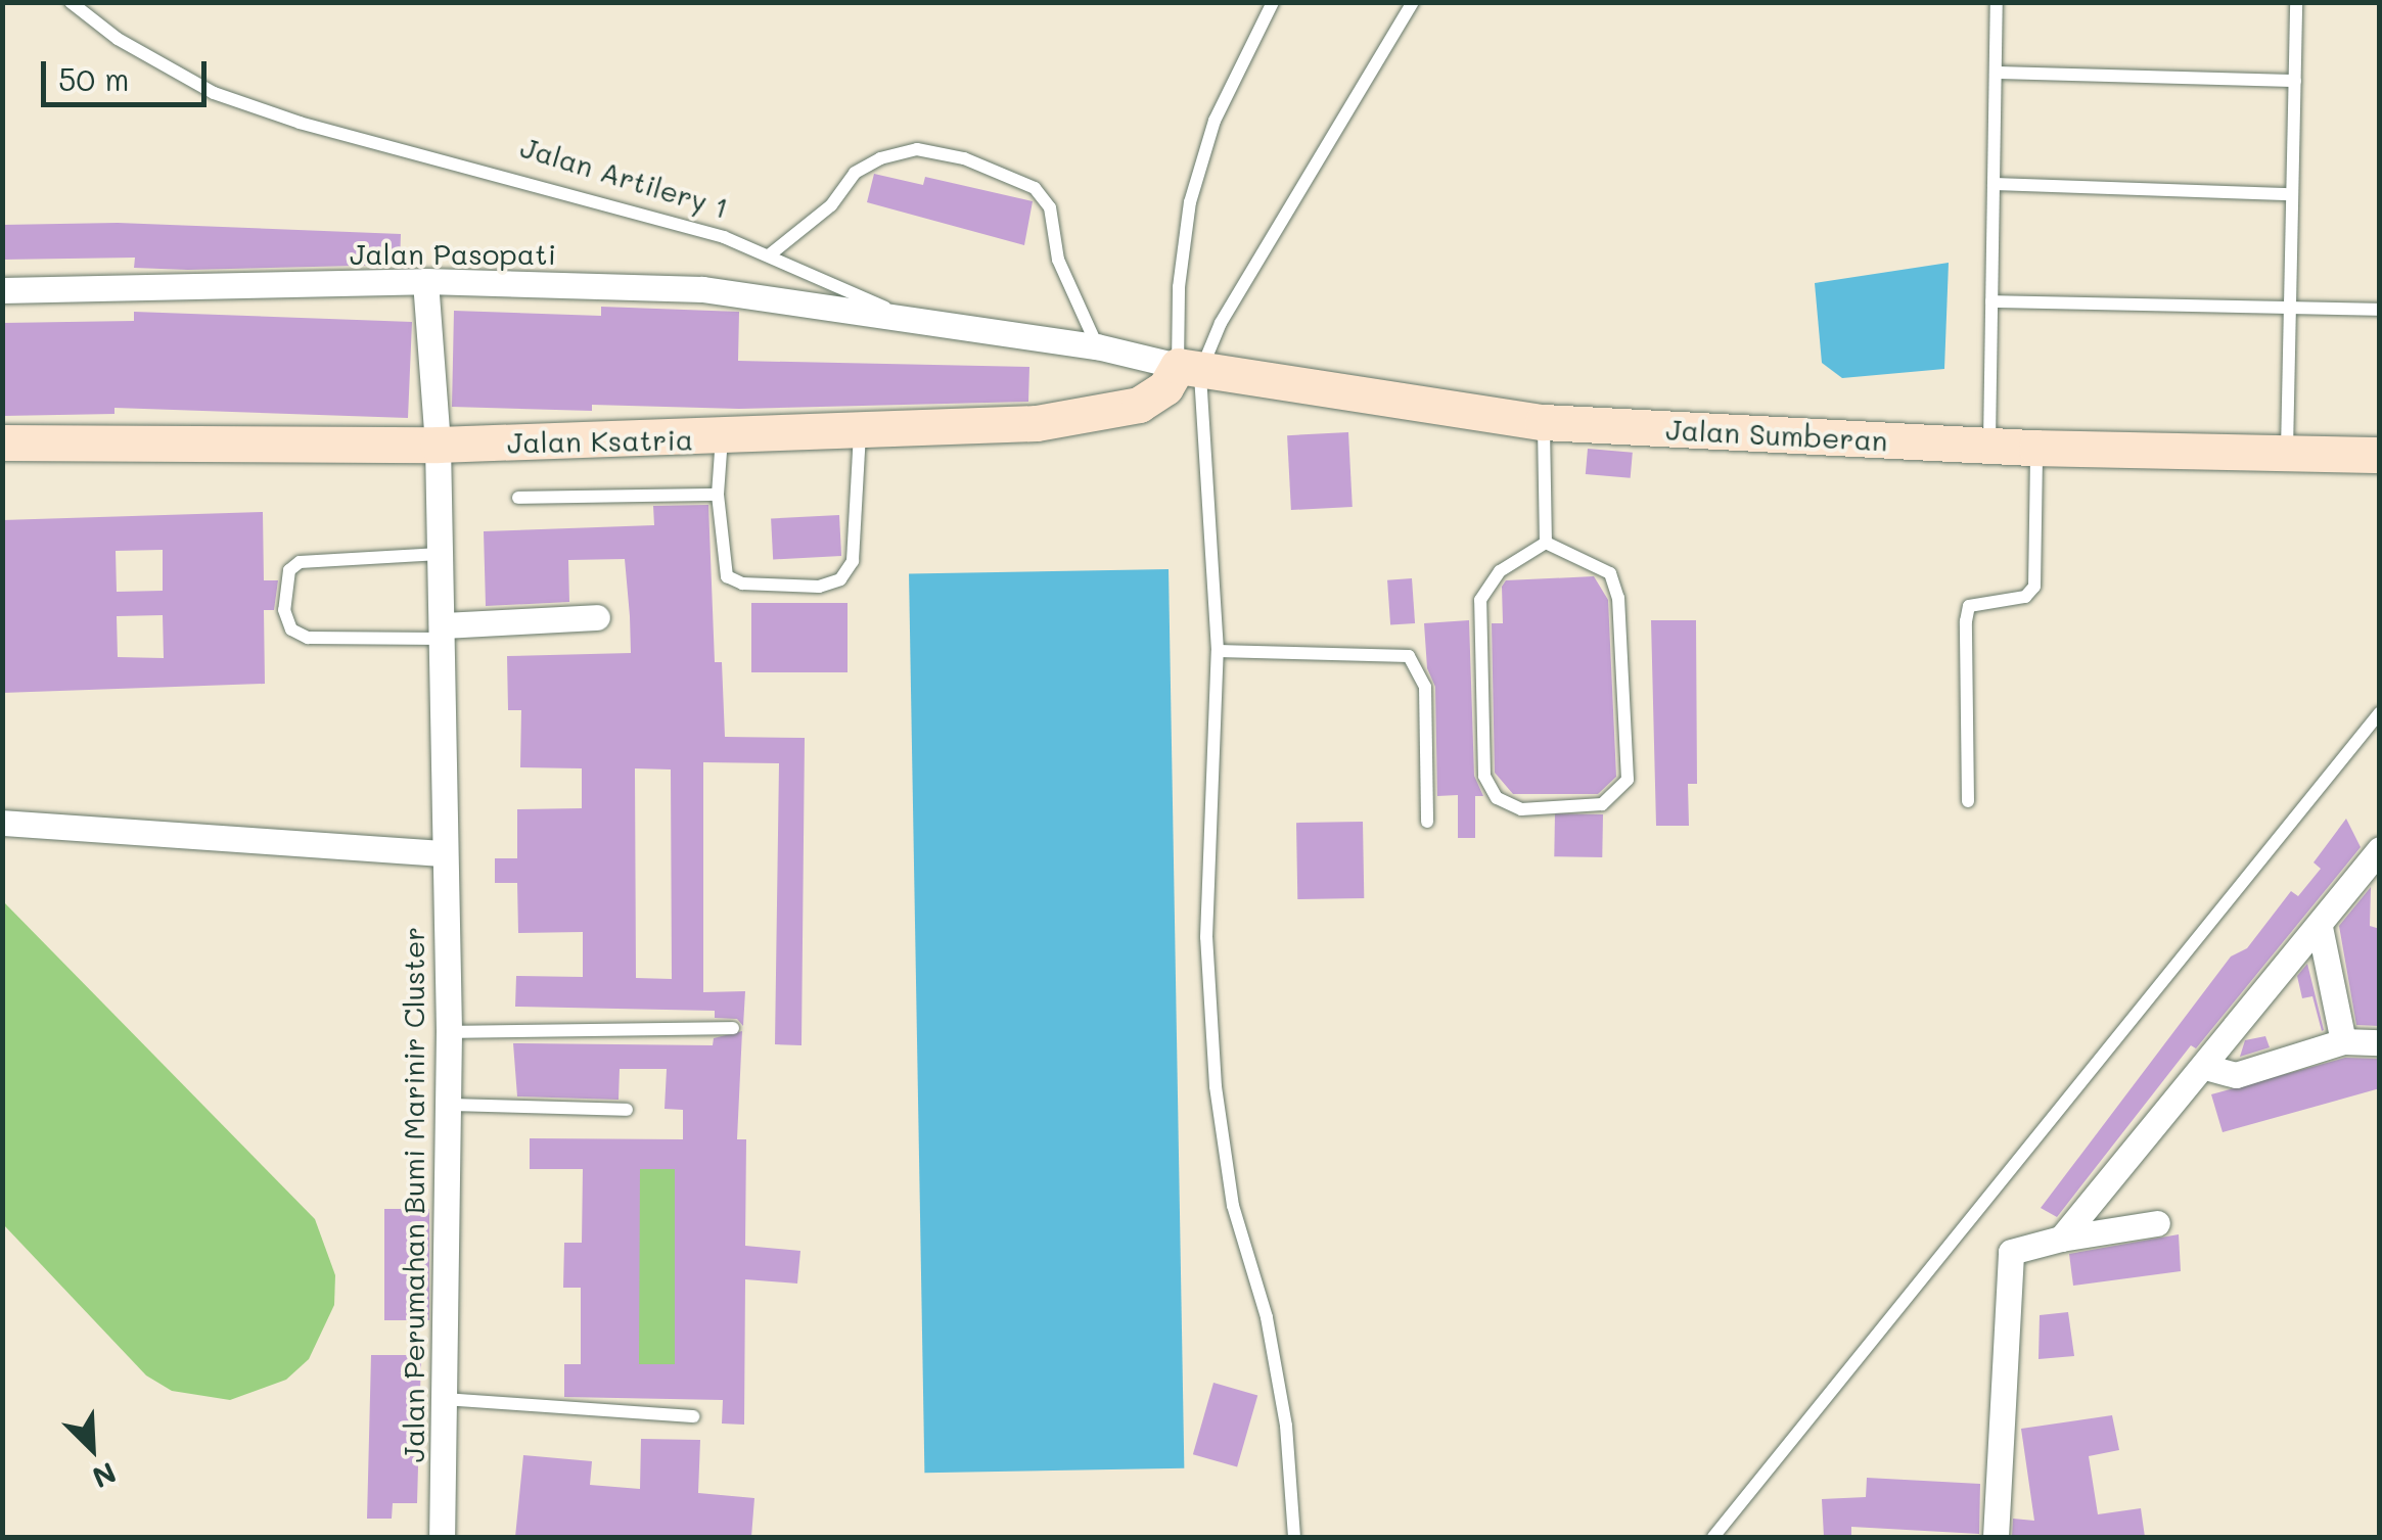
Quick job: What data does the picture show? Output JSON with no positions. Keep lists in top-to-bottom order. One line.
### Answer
{"streets":{"street":["Jalan Artilery 1","Jalan Pasopati","Jalan Sumberan","Jalan Ksatria","Jalan Perumahan Bumi Marinir Cluster"]},"crossings":[["Jalan Artilery 1","Jalan Pasopati"],["Jalan Artilery 1","Jalan Sumberan"],["Jalan Artilery 1","Jalan Ksatria"],["Jalan Pasopati","Jalan Perumahan Bumi Marinir Cluster"],["Jalan Sumberan","Jalan Ksatria"],["Jalan Ksatria","Jalan Perumahan Bumi Marinir Cluster"]],"scale_bar":"50 m","north":"bottom right"}
